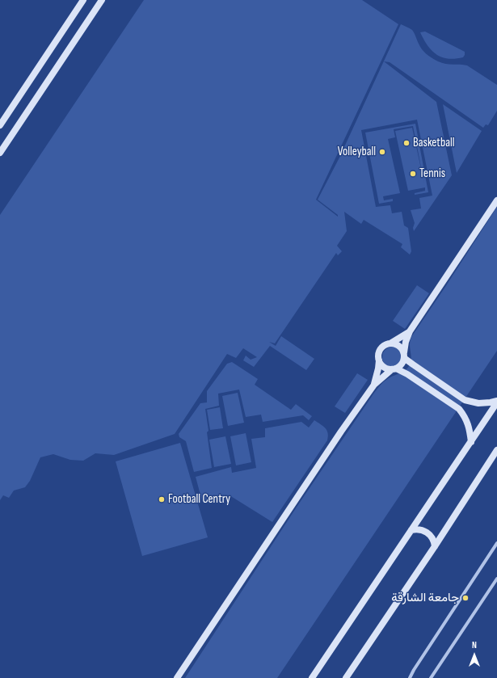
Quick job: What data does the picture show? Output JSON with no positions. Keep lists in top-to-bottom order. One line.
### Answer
{"places":["Basketball","Volleyball","Tennis","Football Centry","جامعة الشارقة"],"north":"top"}
